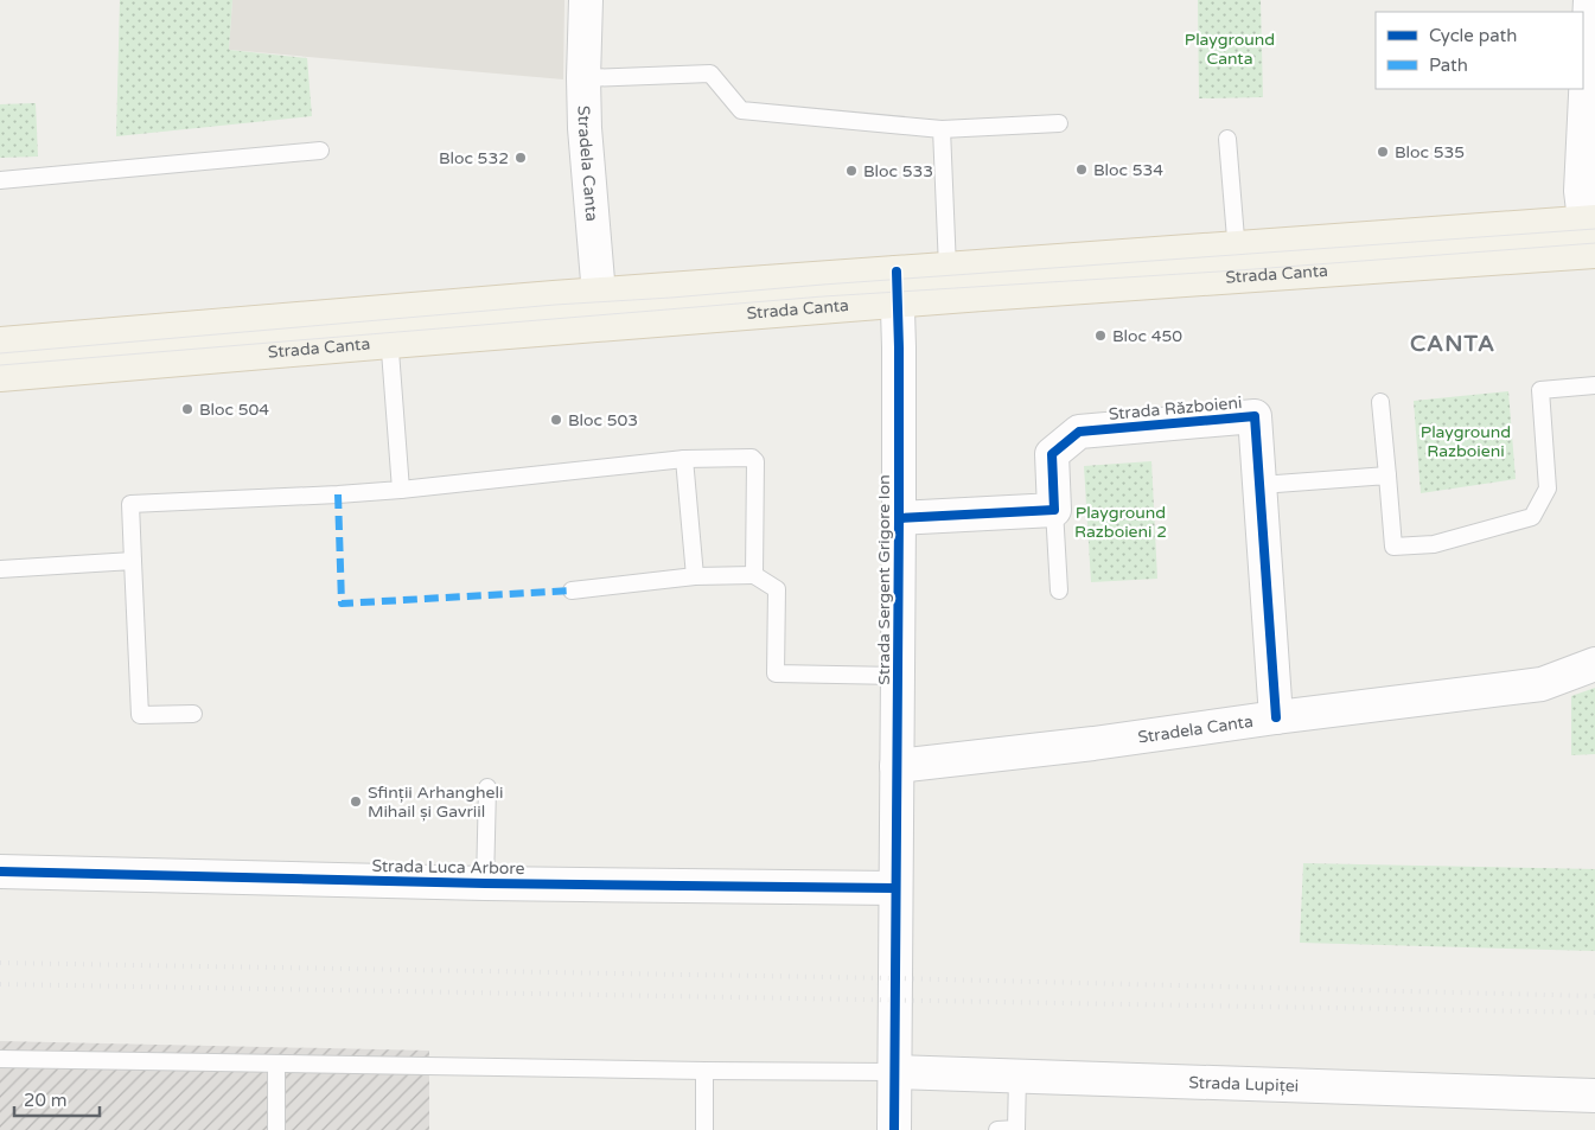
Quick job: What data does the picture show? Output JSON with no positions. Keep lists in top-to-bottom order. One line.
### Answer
{"streets":{"main road":["Strada Canta"],"street":["Stradela Canta","Strada Războieni","Strada Sergent Grigore Ion","Strada Luca Arbore","Strada Lupiței"]},"crossings":[["Stradela Canta","Strada Canta"],["Stradela Canta","Strada Războieni"],["Stradela Canta","Strada Sergent Grigore Ion"],["Strada Canta","Strada Sergent Grigore Ion"],["Strada Sergent Grigore Ion","Strada Luca Arbore"],["Strada Sergent Grigore Ion","Strada Lupiței"]],"districts":["CANTA"],"parks":["Playground Canta","Playground Razboieni","Playground Razboieni 2"],"places":["Bloc 535","Bloc 532","Bloc 534","Bloc 533","Bloc 450","Bloc 504","Bloc 503","Sfinții Arhangheli Mihail și Gavriil"],"legend":["Cycle path","Path"],"scale_bar":"20 m"}
